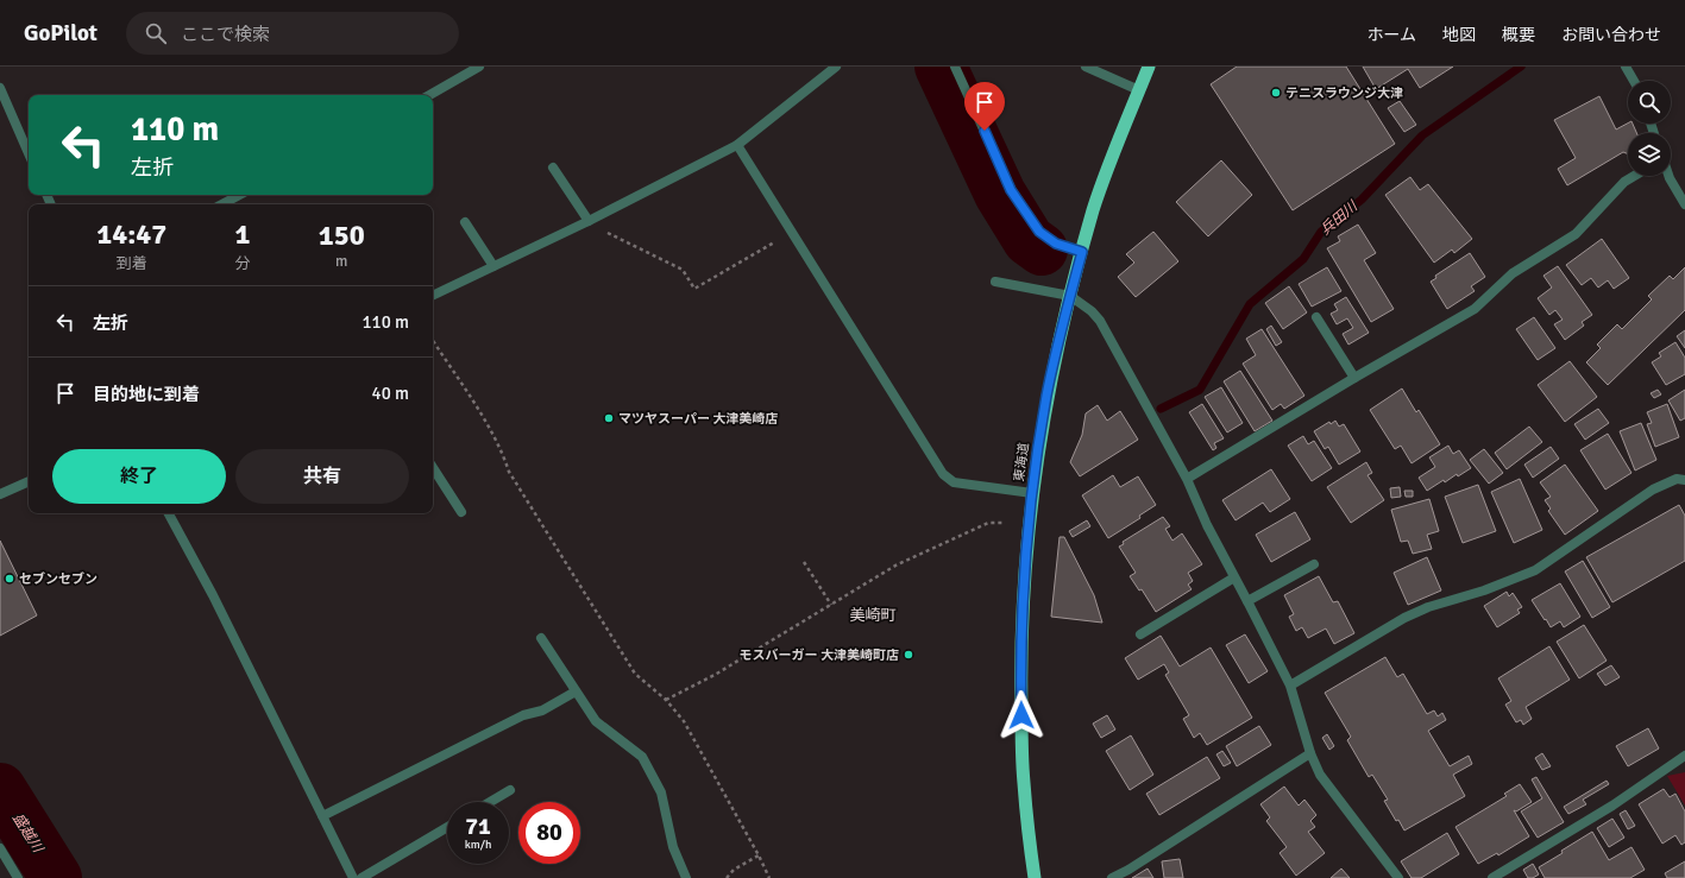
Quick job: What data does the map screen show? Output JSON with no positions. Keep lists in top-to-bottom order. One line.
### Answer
{"streets":{"highway":["東海道"]},"districts":["美崎町"],"water":["兵田川","盛越川"],"places":["テニスラウンジ大津","マツヤスーパー 大津美崎店","セブンセブン","モスバーガー 大津美崎町店"],"page":{"header":"GoPilot","search":"ここで検索","nav":["ホーム","地図","概要","お問い合わせ"],"turn":["110 m","左折"],"eta":["14:47","到着","1","分","150","m"],"list":[{"name":"左折","value":"110 m"},{"name":"目的地に到着","value":"40 m"}],"buttons":["終了","共有"],"speed":"71 km/h","limit":"80"}}
